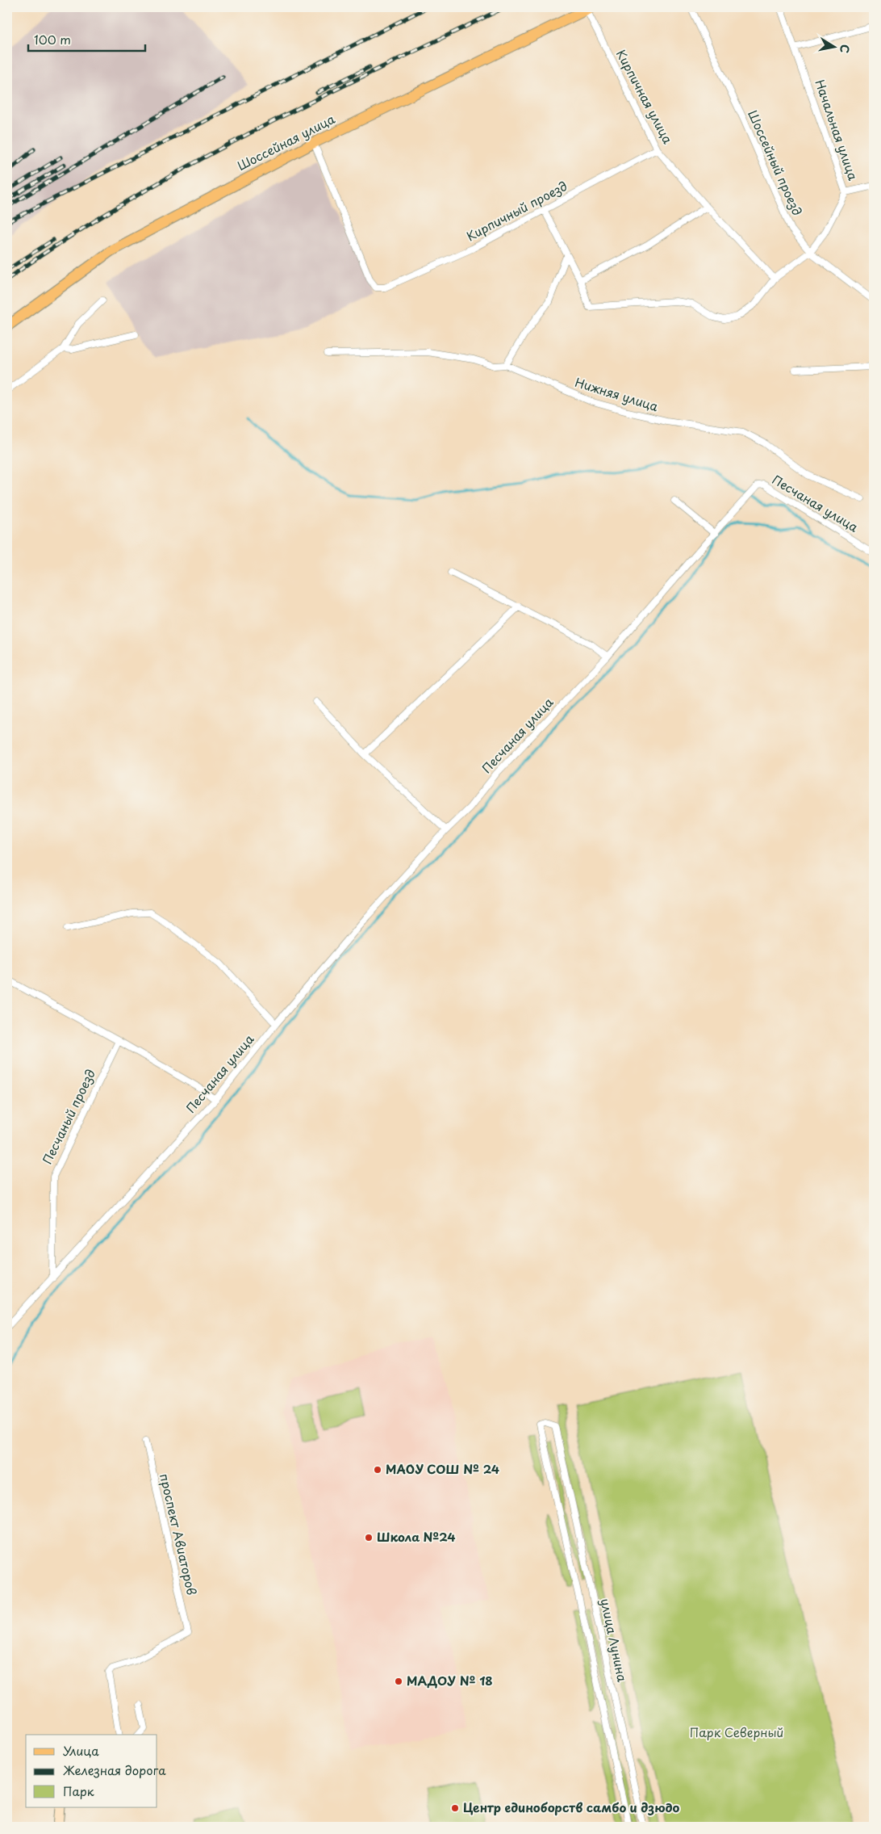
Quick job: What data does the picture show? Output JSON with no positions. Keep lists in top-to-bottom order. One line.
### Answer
{"streets":{"main road":["Шоссейная улица"],"street":["Кирпичная улица","Начальная улица","Шоссейный проезд","Кирпичный проезд","Нижняя улица","Песчаная улица","Песчаный проезд","проспект Авиаторов","улица Лунина"]},"crossings":[["Кирпичная улица","Шоссейная улица"],["Кирпичная улица","Кирпичный проезд"],["Шоссейная улица","Кирпичный проезд"],["Песчаная улица","Песчаный проезд"]],"parks":["Парк Северный"],"places":["МАОУ СОШ № 24","Школа №24","МАДОУ № 18","Центр единоборств самбо и дзюдо"],"legend":["Улица","Железная дорога","Парк"],"scale_bar":"100 m","north":"right"}
